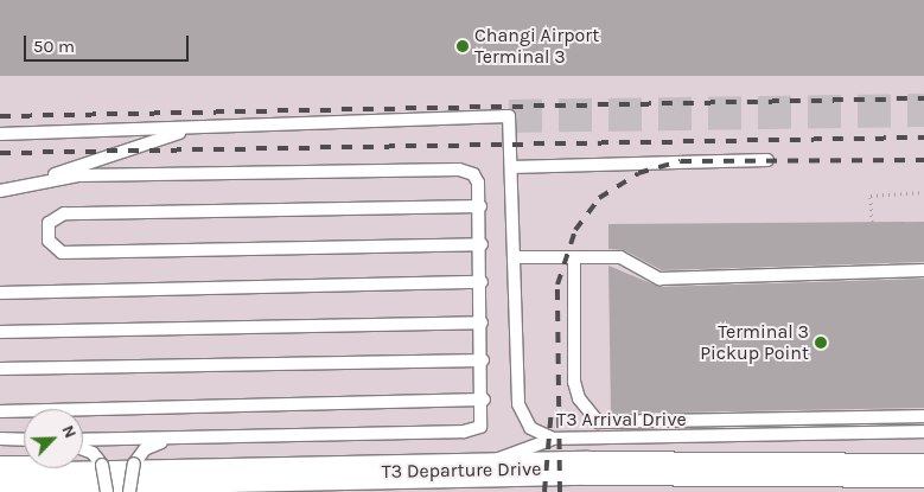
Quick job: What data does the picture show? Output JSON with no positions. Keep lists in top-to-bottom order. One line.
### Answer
{"streets":{"main road":["T3 Departure Drive"],"lane":["T3 Arrival Drive"]},"places":["Changi Airport Terminal 3","Terminal 3 Pickup Point"],"scale_bar":"50 m","north":"top right"}
